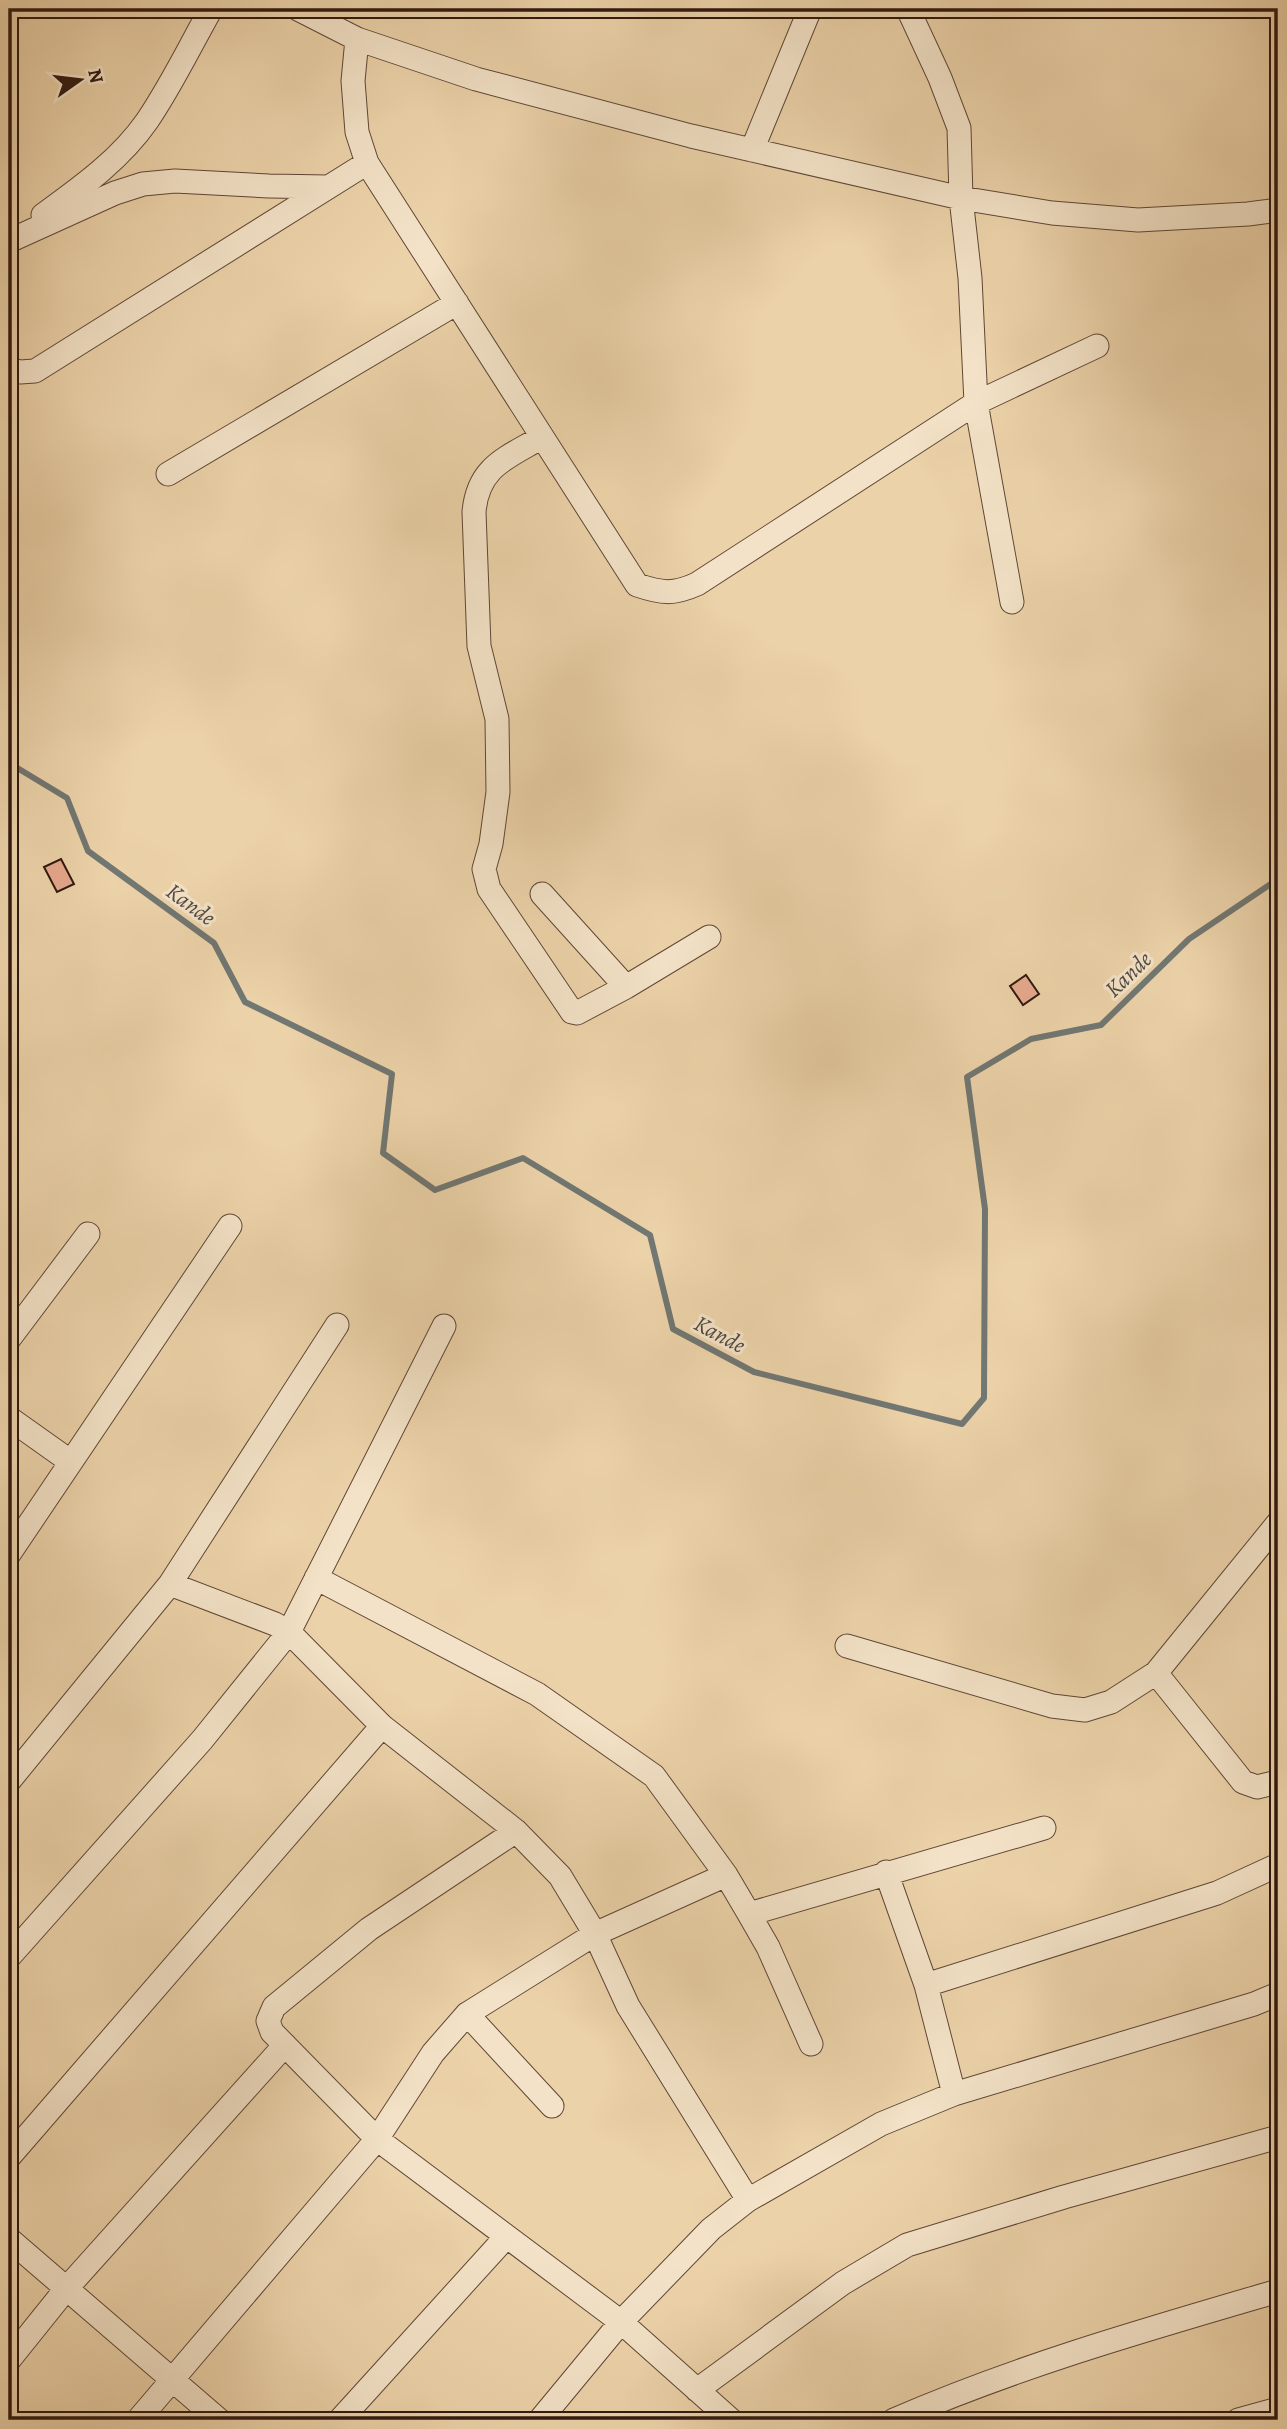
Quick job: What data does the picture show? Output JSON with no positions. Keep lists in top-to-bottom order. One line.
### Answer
{"water":["Kande"],"north":"right"}
